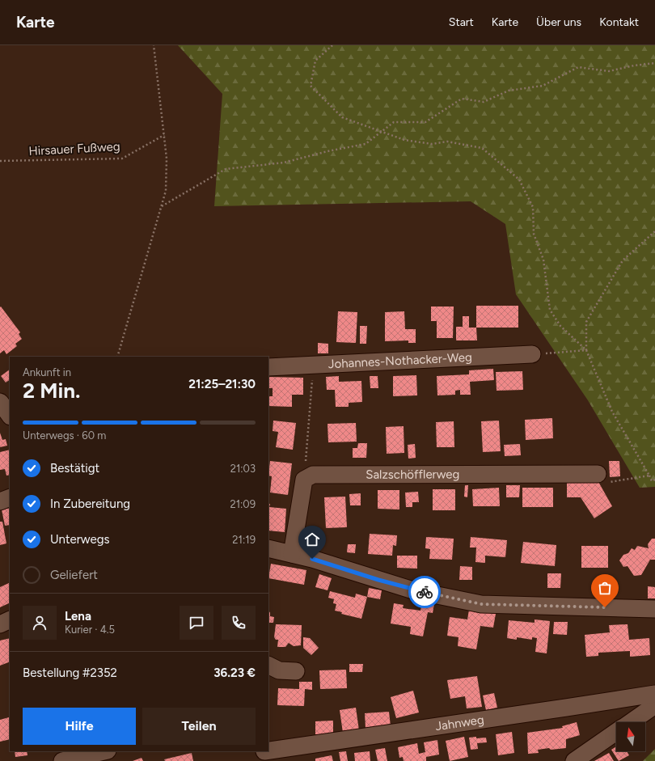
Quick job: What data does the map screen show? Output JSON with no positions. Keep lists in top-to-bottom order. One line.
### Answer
{"streets":{"street":["Johannes-Nothacker-Weg","Salzschöfflerweg","Jahnweg"],"path":["Hirsauer Fußweg"]},"north":"top","page":{"header":"Karte","nav":["Start","Karte","Über uns","Kontakt"],"heading":["2 Min.","Ankunft in","21:25–21:30"],"panel":["Lena","Kurier · 4.5","Bestellung #2352","36.23 €"],"bar":"Unterwegs · 60 m","list":[["Bestätigt","21:03"],["In Zubereitung","21:09"],["Unterwegs","21:19"],"Geliefert"],"buttons":["Hilfe","Teilen"]}}
